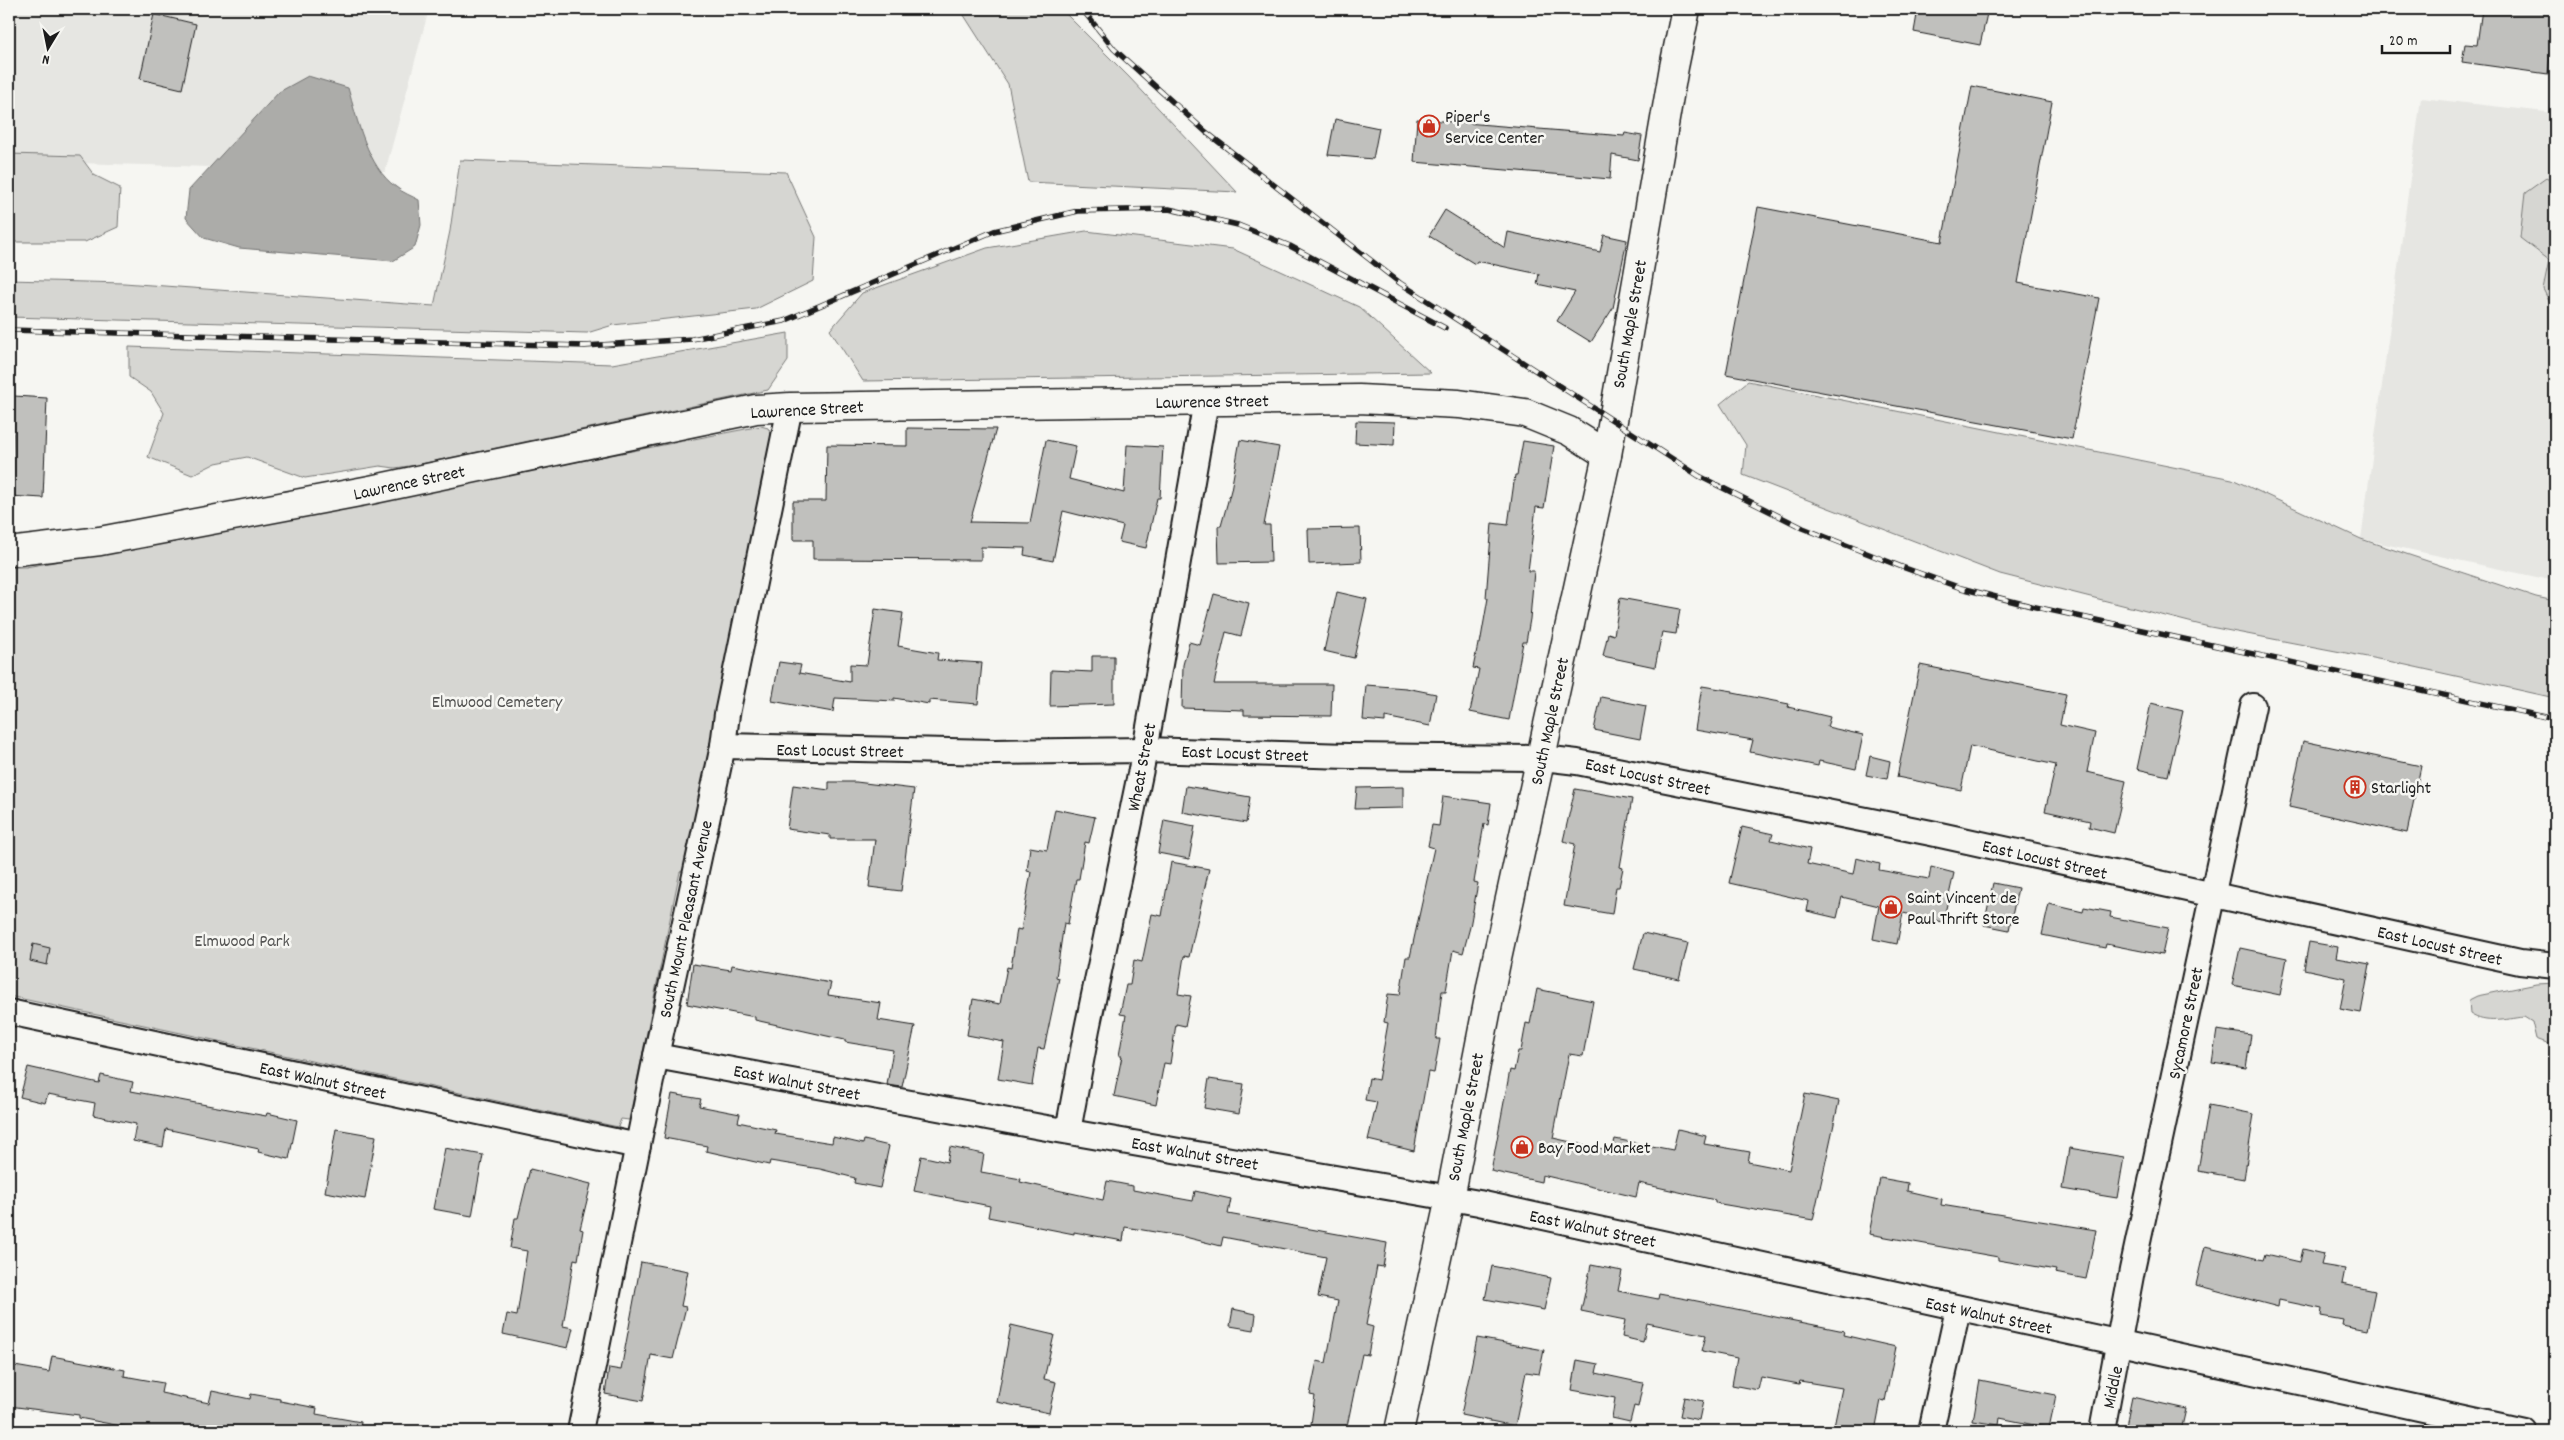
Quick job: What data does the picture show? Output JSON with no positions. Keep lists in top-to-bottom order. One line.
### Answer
{"streets":{"street":["South Maple Street","Lawrence Street","East Locust Street","Wheat Street","South Mount Pleasant Avenue","Sycamore Street","East Walnut Street","Middle"]},"crossings":[["South Maple Street","Lawrence Street"],["South Maple Street","East Locust Street"],["South Maple Street","East Walnut Street"],["Lawrence Street","Wheat Street"],["Lawrence Street","South Mount Pleasant Avenue"],["East Locust Street","Wheat Street"],["East Locust Street","South Mount Pleasant Avenue"],["East Locust Street","Sycamore Street"],["Wheat Street","East Walnut Street"],["South Mount Pleasant Avenue","East Walnut Street"],["Sycamore Street","East Walnut Street"],["Sycamore Street","Middle"],["East Walnut Street","Middle"]],"parks":["Elmwood Cemetery","Elmwood Park"],"places":{"shop":["Piper's Service Center","Saint Vincent de Paul Thrift Store","Bay Food Market"],"building":["Starlight"]},"scale_bar":"20 m","north":"bottom"}
